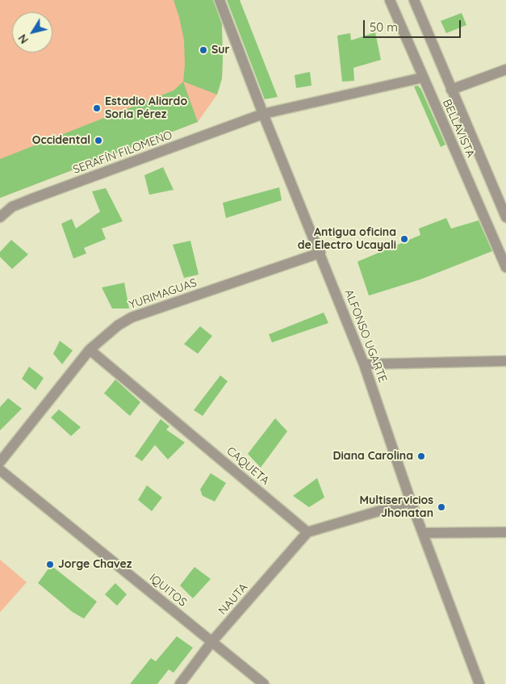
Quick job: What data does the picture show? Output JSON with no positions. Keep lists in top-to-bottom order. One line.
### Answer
{"streets":{"street":["BELLAVISTA","SERAFÍN FILOMENO","YURIMAGUAS","ALFONSO UGARTE","CAQUETA","IQUITOS","NAUTA"]},"crossings":[["BELLAVISTA","SERAFÍN FILOMENO"],["SERAFÍN FILOMENO","ALFONSO UGARTE"],["YURIMAGUAS","ALFONSO UGARTE"],["YURIMAGUAS","CAQUETA"],["CAQUETA","NAUTA"],["IQUITOS","NAUTA"]],"places":["Sur","Estadio Aliardo Soria Pérez","Occidental","Antigua oficina de Electro Ucayali","Diana Carolina","Multiservicios Jhonatan","Jorge Chavez"],"scale_bar":"50 m","north":"bottom left"}
